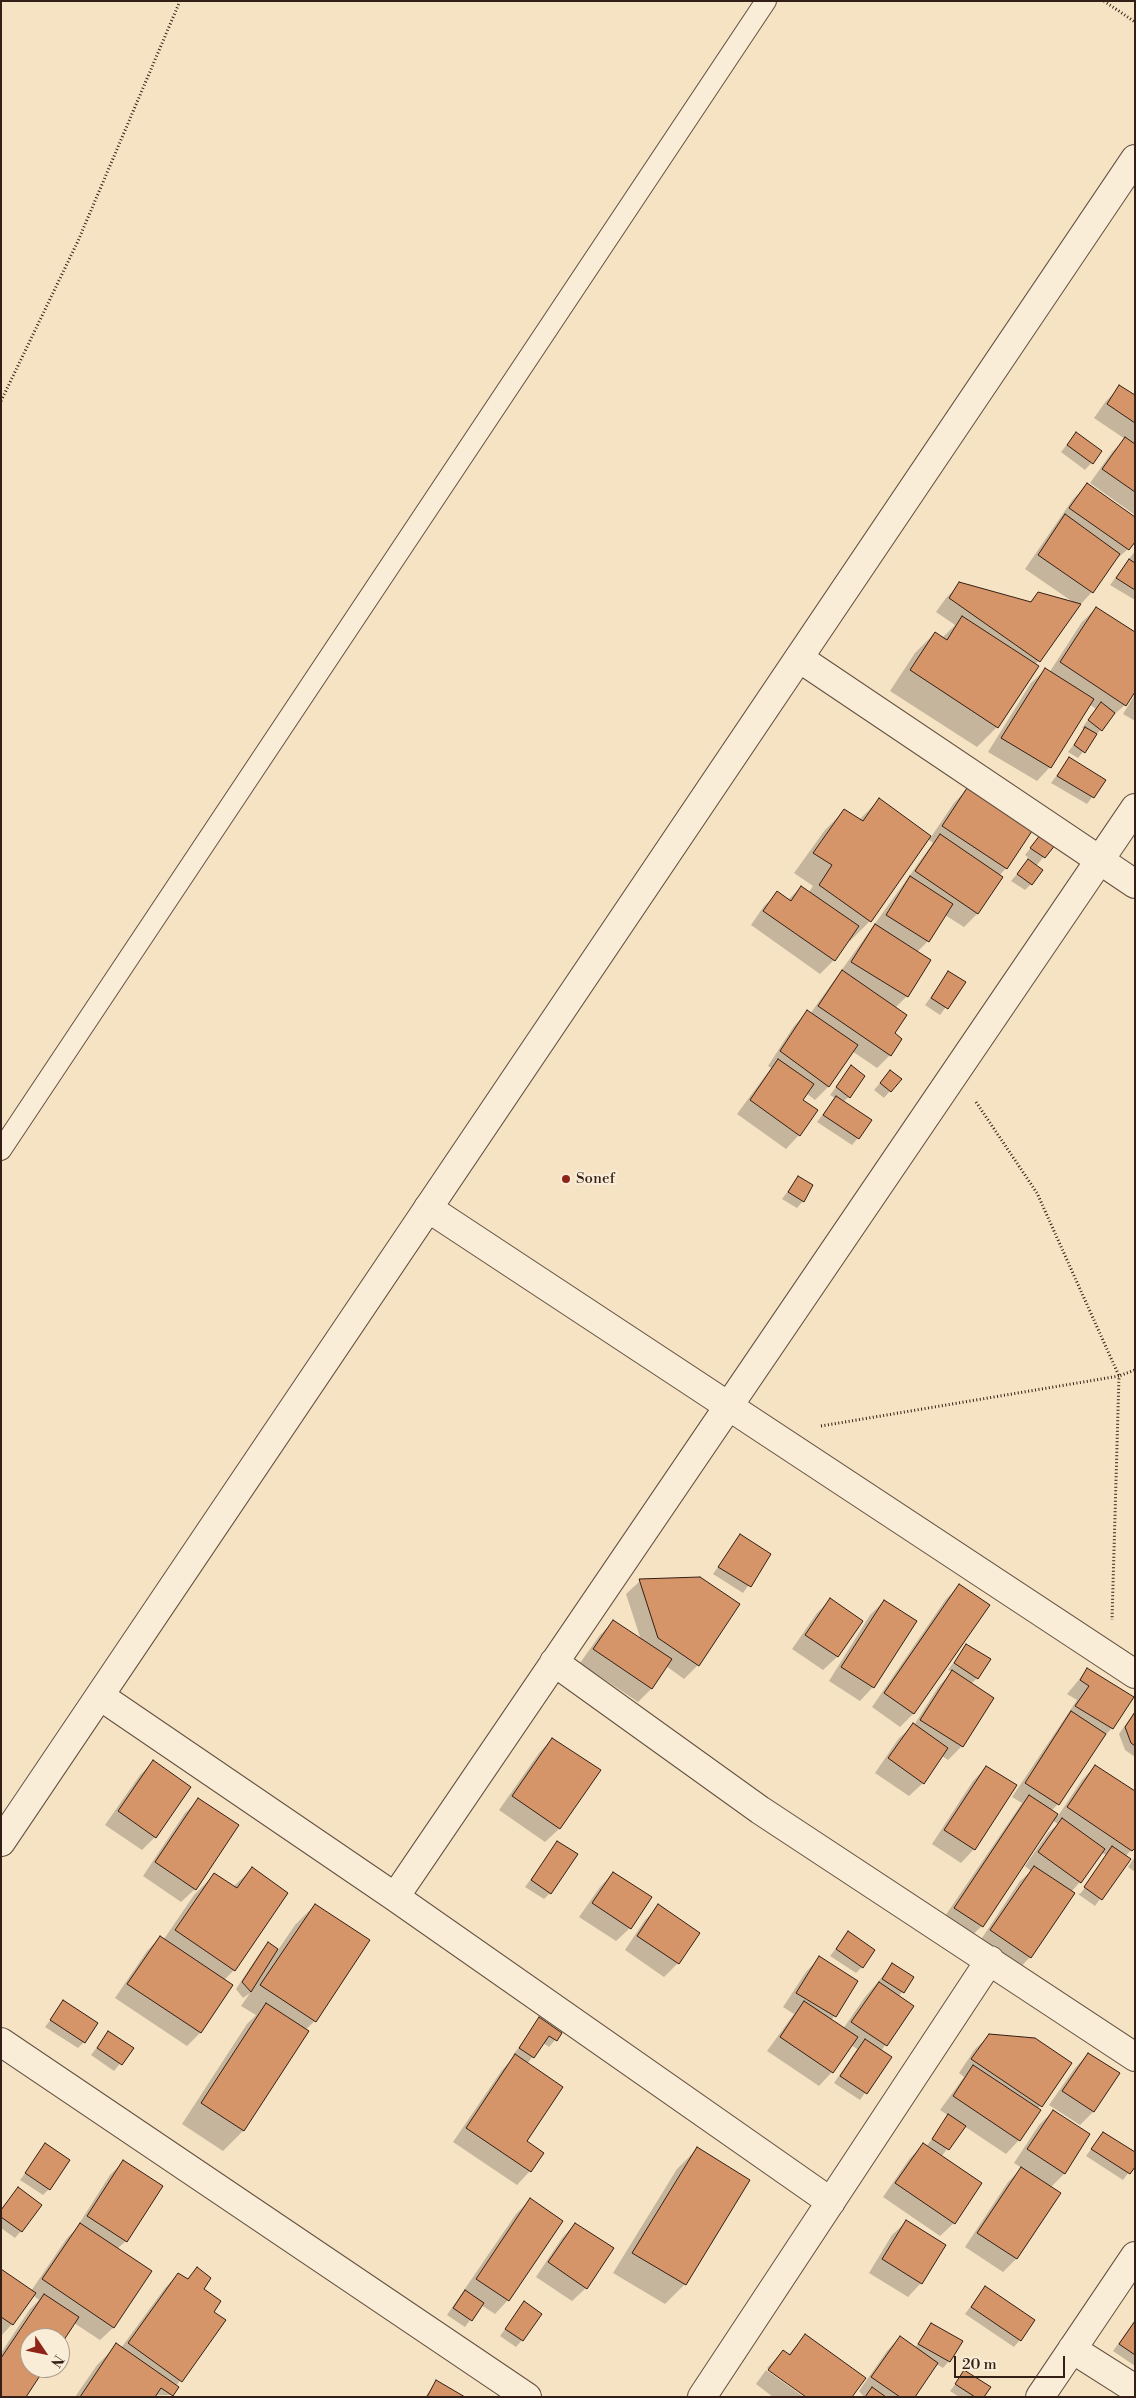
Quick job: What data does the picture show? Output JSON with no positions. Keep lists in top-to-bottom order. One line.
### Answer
{"places":["Sonef"],"scale_bar":"20 m","north":"bottom right"}
